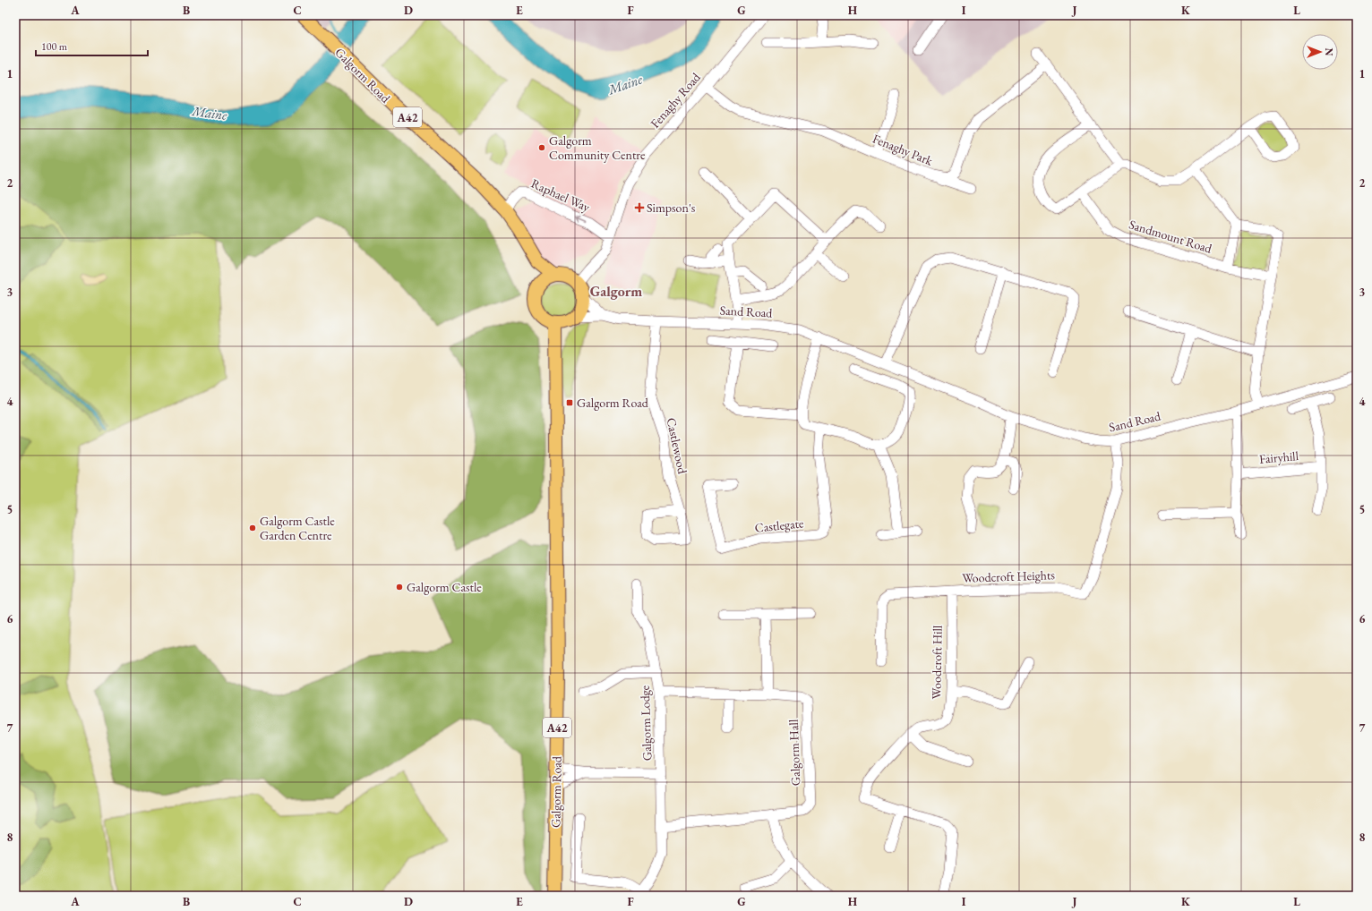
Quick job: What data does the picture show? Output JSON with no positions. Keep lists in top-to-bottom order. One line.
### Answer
{"streets":{"main road":["Galgorm Road","A42"],"street":["Fenaghy Road","Fenaghy Park","Raphael Way","Sandmount Road","Sand Road","Castlewood","Fairyhill","Castlegate","Woodcroft Heights","Woodcroft Hill","Galgorm Lodge","Galgorm Hall"]},"crossings":[["Galgorm Road","Fenaghy Road"],["Galgorm Road","A42"],["Galgorm Road","Raphael Way"],["Galgorm Road","Sand Road"],["Galgorm Road","Galgorm Lodge"],["Fenaghy Road","A42"],["Fenaghy Road","Fenaghy Park"],["Fenaghy Road","Raphael Way"],["Fenaghy Road","Sand Road"],["A42","Sand Road"],["Sand Road","Castlewood"],["Sand Road","Woodcroft Heights"],["Woodcroft Heights","Woodcroft Hill"],["Galgorm Lodge","Galgorm Hall"]],"one_way":["Raphael Way"],"districts":["Galgorm"],"water":["Maine"],"places":{"other":["Galgorm Community Centre","Galgorm Castle Garden Centre","Galgorm Castle"],"health":["Simpson's"],"transit":["Galgorm Road"]},"scale_bar":"100 m","north":"right","grid":{"columns":["A","B","C","D","E","F","G","H","I","J","K","L"],"rows":["1","2","3","4","5","6","7","8"]}}
